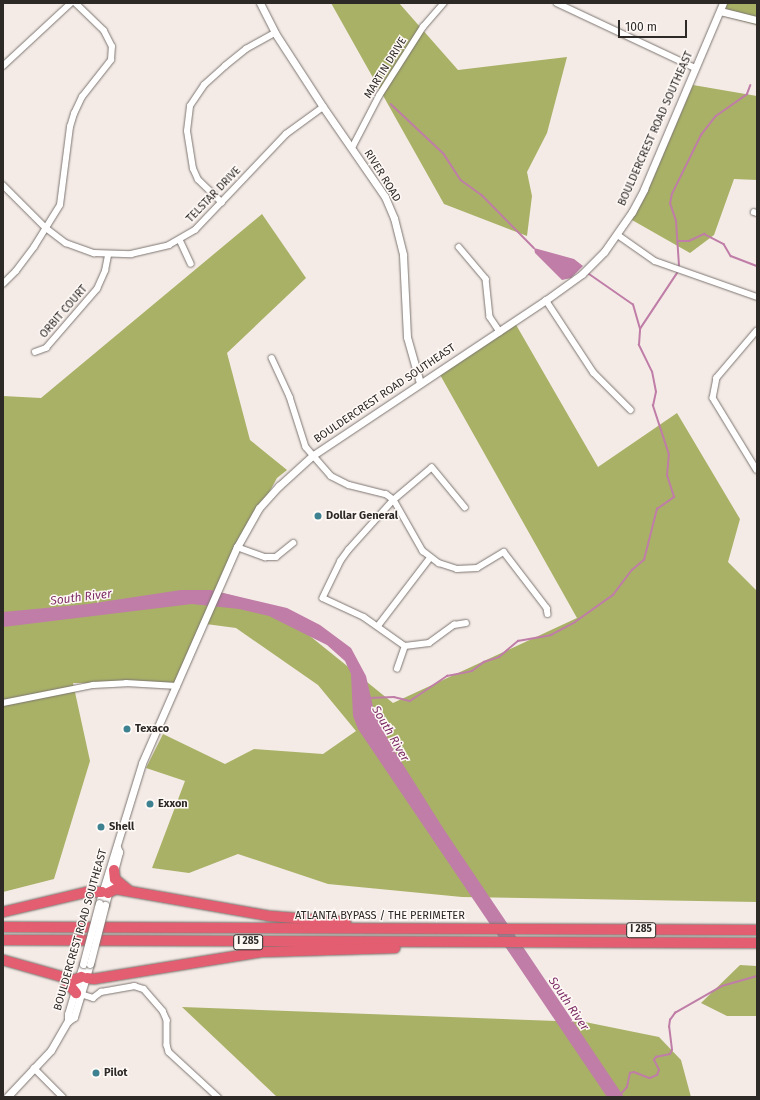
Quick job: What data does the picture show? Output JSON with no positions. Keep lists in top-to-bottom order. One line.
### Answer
{"streets":{"highway":["ATLANTA BYPASS / THE PERIMETER","I 285"],"street":["MARTIN DRIVE","BOULDERCREST ROAD SOUTHEAST","RIVER ROAD","TELSTAR DRIVE","ORBIT COURT"]},"crossings":[["MARTIN DRIVE","RIVER ROAD"],["BOULDERCREST ROAD SOUTHEAST","RIVER ROAD"],["RIVER ROAD","TELSTAR DRIVE"],["TELSTAR DRIVE","ORBIT COURT"]],"water":["South River"],"places":["Dollar General","Texaco","Exxon","Shell","Pilot"],"scale_bar":"100 m"}
